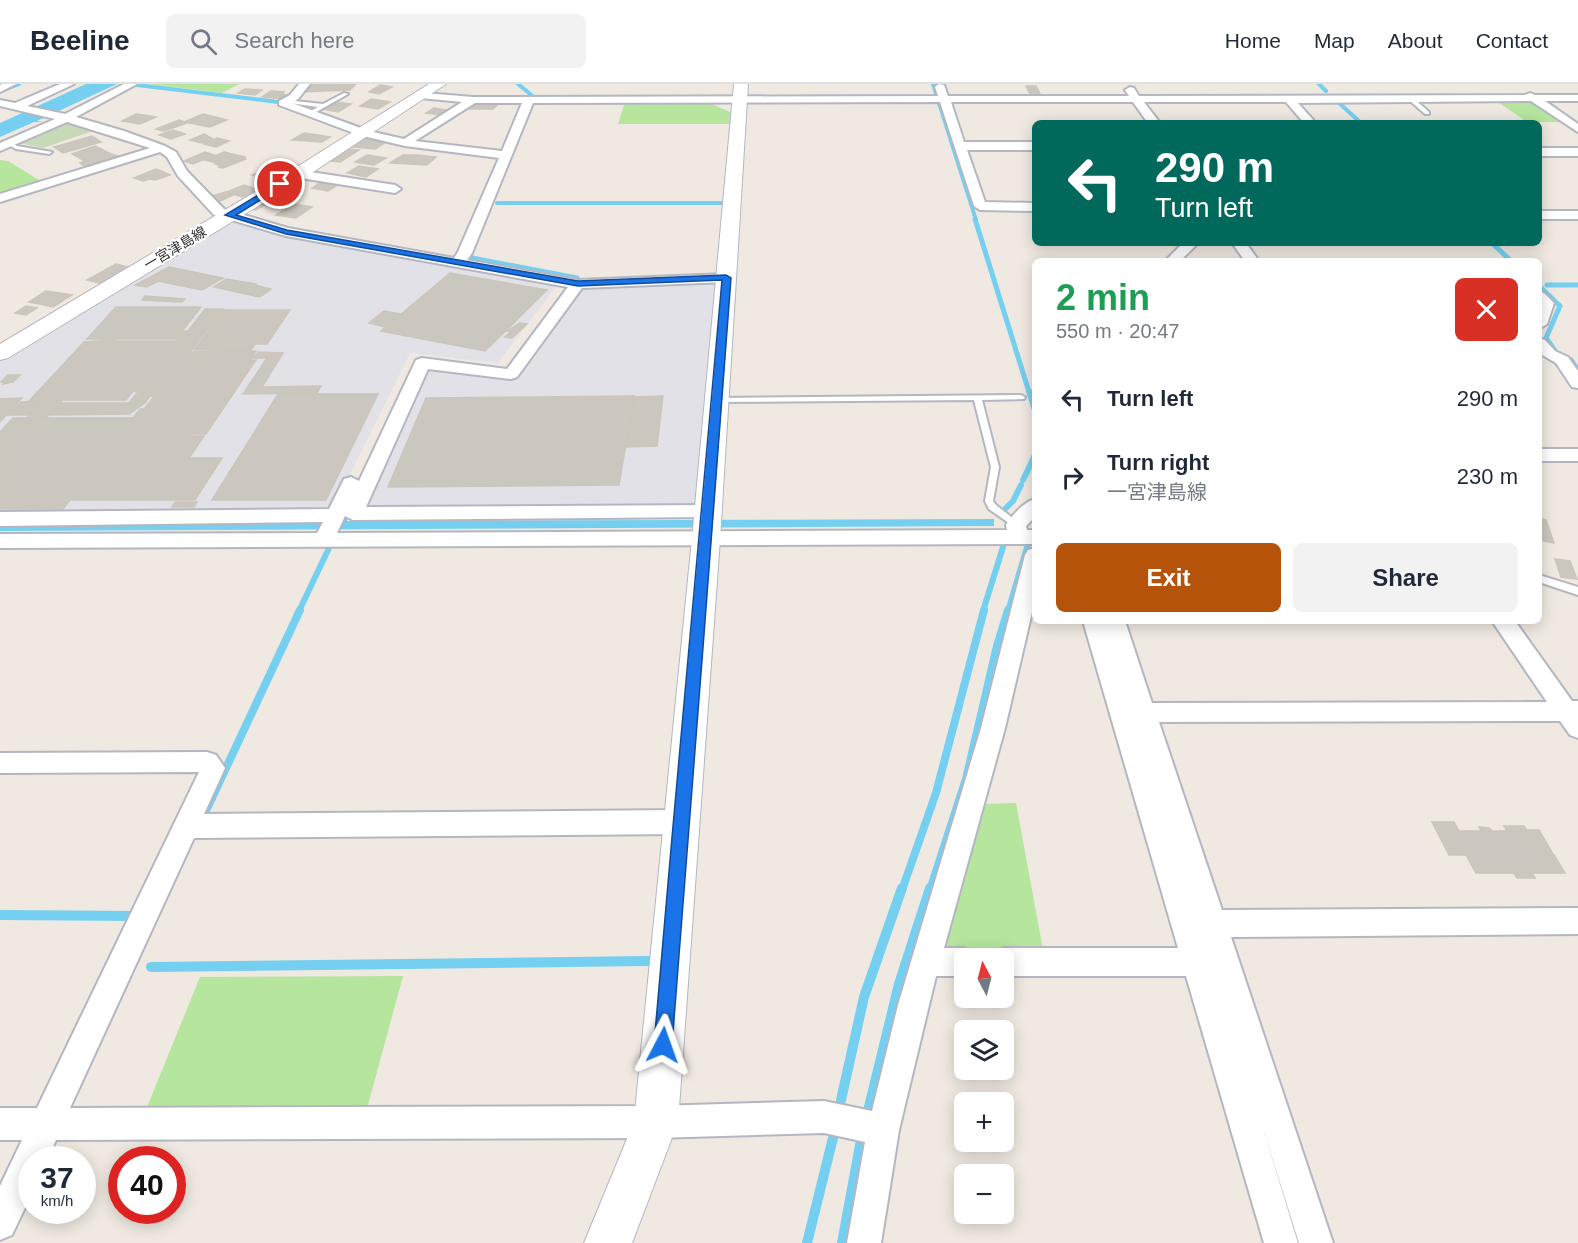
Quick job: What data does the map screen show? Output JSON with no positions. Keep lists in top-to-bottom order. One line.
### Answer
{"streets":{"street":["一宮津島線"]},"north":"top","page":{"header":"Beeline","search":"Search here","nav":["Home","Map","About","Contact"],"turn":["290 m","Turn left"],"heading":["2 min","550 m · 20:47"],"list":[{"name":"Turn left","value":"290 m"},{"name":"Turn right","note":"一宮津島線","value":"230 m"}],"buttons":["Exit","Share"],"map_buttons":["+","−"],"speed":"37 km/h","limit":"40"}}
